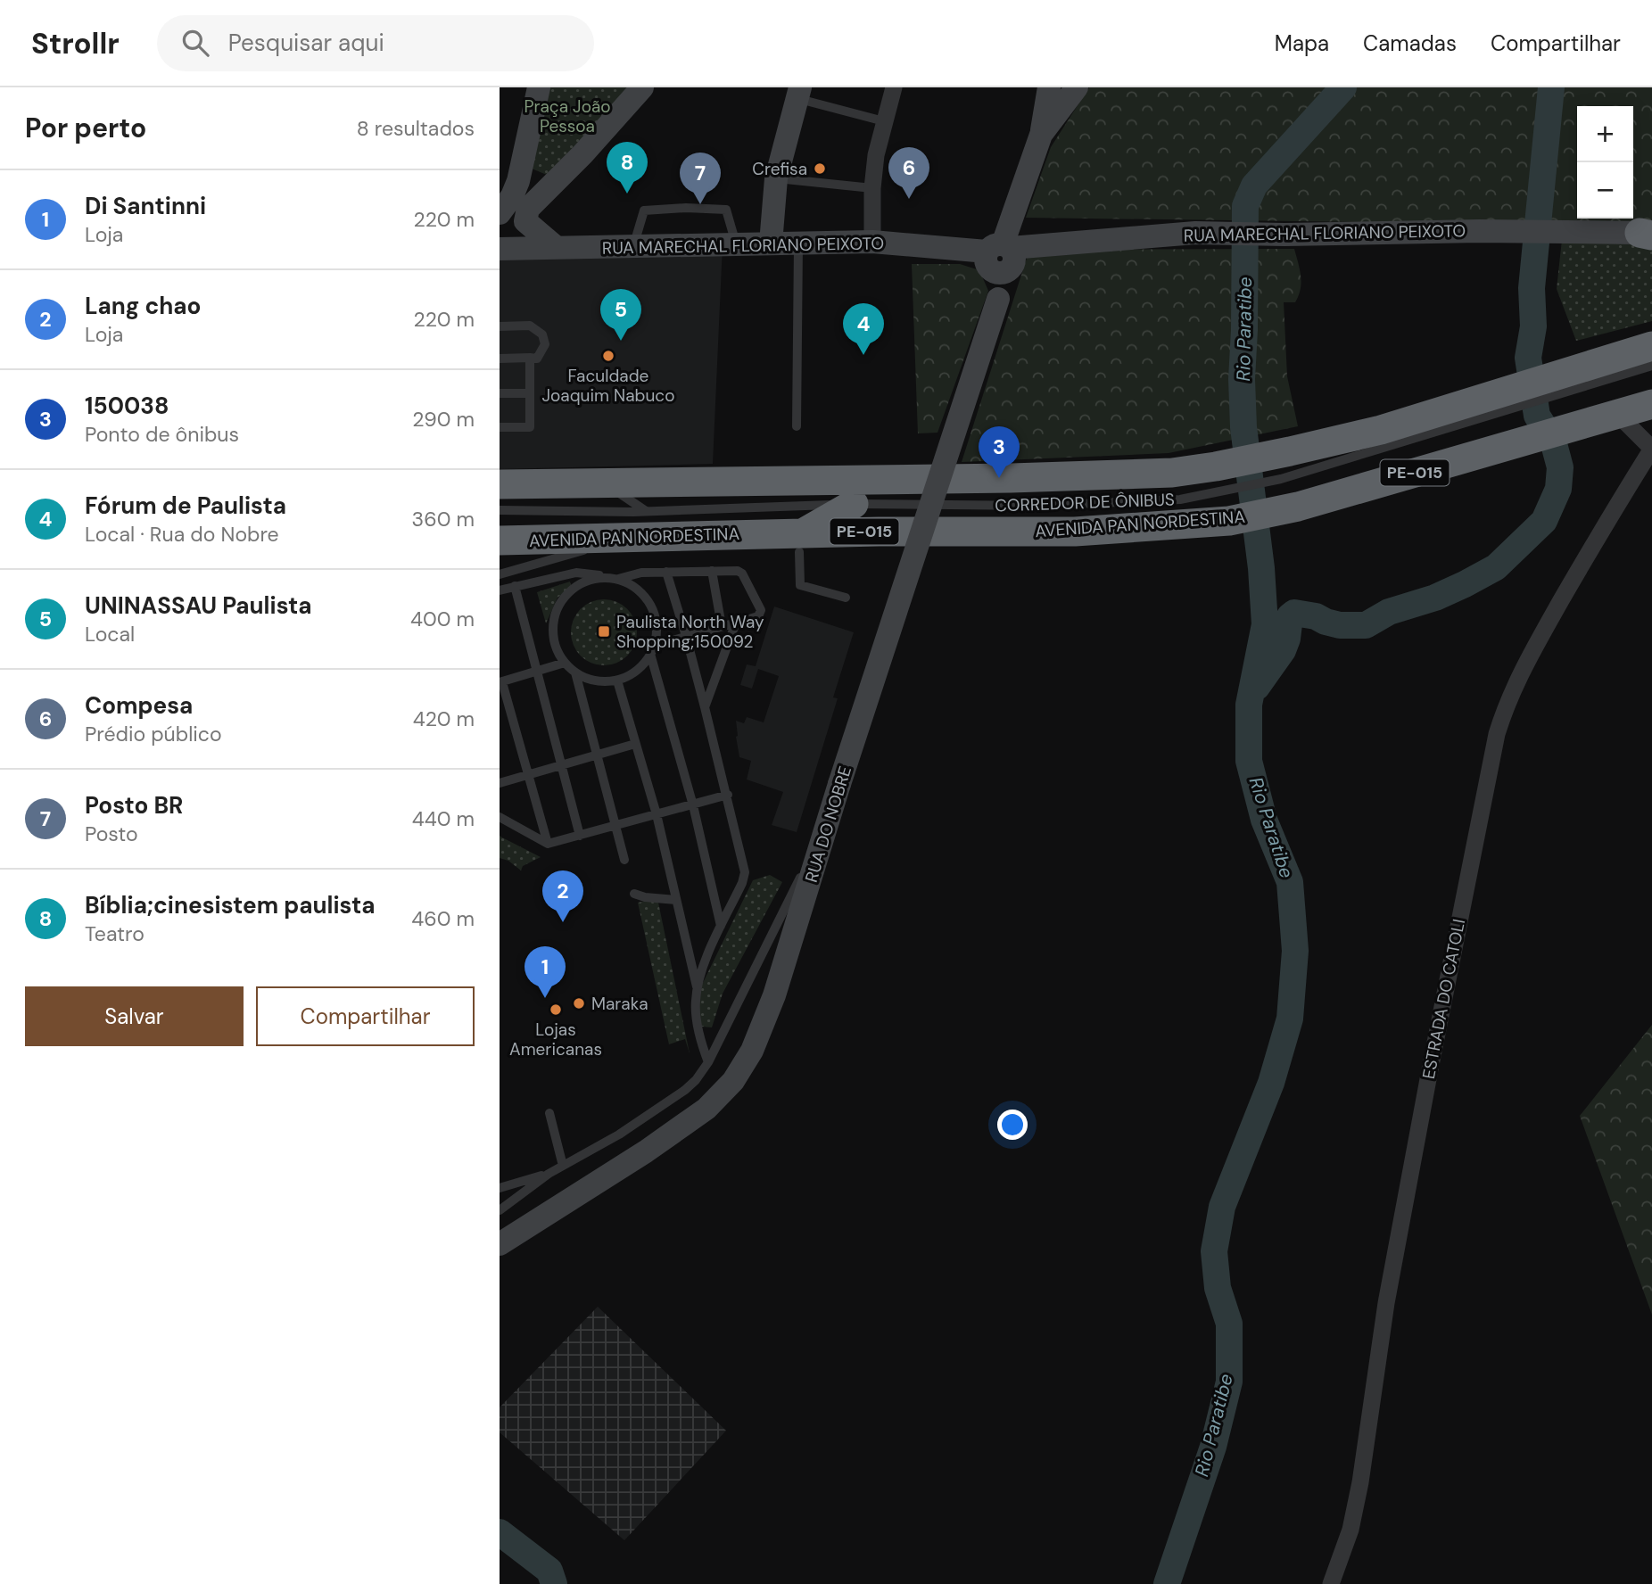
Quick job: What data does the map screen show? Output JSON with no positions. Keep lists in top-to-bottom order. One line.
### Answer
{"streets":{"highway":["PE-015","AVENIDA PAN NORDESTINA"],"main road":["RUA MARECHAL FLORIANO PEIXOTO","RUA DO NOBRE"],"street":["ESTRADA DO CATOLI"],"lane":["CORREDOR DE ÔNIBUS"]},"crossings":[["RUA MARECHAL FLORIANO PEIXOTO","RUA DO NOBRE"],["AVENIDA PAN NORDESTINA","ESTRADA DO CATOLI"]],"water":["Rio Paratibe"],"parks":["Praça João Pessoa"],"places":{"other":["Crefisa","Faculdade Joaquim Nabuco","Maraka","Lojas Americanas"],"transit":["Paulista North Way Shopping;150092"]},"page":{"header":"Strollr","search":"Pesquisar aqui","nav":["Mapa","Camadas","Compartilhar"],"heading":["Por perto","8 resultados"],"map_buttons":["+","−"],"pins":["8","6","7","5","4","3","2","1"],"list":[{"mark":"1","name":"Di Santinni","note":"Loja","value":"220 m"},{"mark":"2","name":"Lang chao","note":"Loja","value":"220 m"},{"mark":"3","name":"150038","note":"Ponto de ônibus","value":"290 m"},{"mark":"4","name":"Fórum de Paulista","note":"Local · Rua do Nobre","value":"360 m"},{"mark":"5","name":"UNINASSAU Paulista","note":"Local","value":"400 m"},{"mark":"6","name":"Compesa","note":"Prédio público","value":"420 m"},{"mark":"7","name":"Posto BR","note":"Posto","value":"440 m"},{"mark":"8","name":"Bíblia;cinesistem paulista","note":"Teatro","value":"460 m"}],"buttons":["Salvar","Compartilhar"]}}
